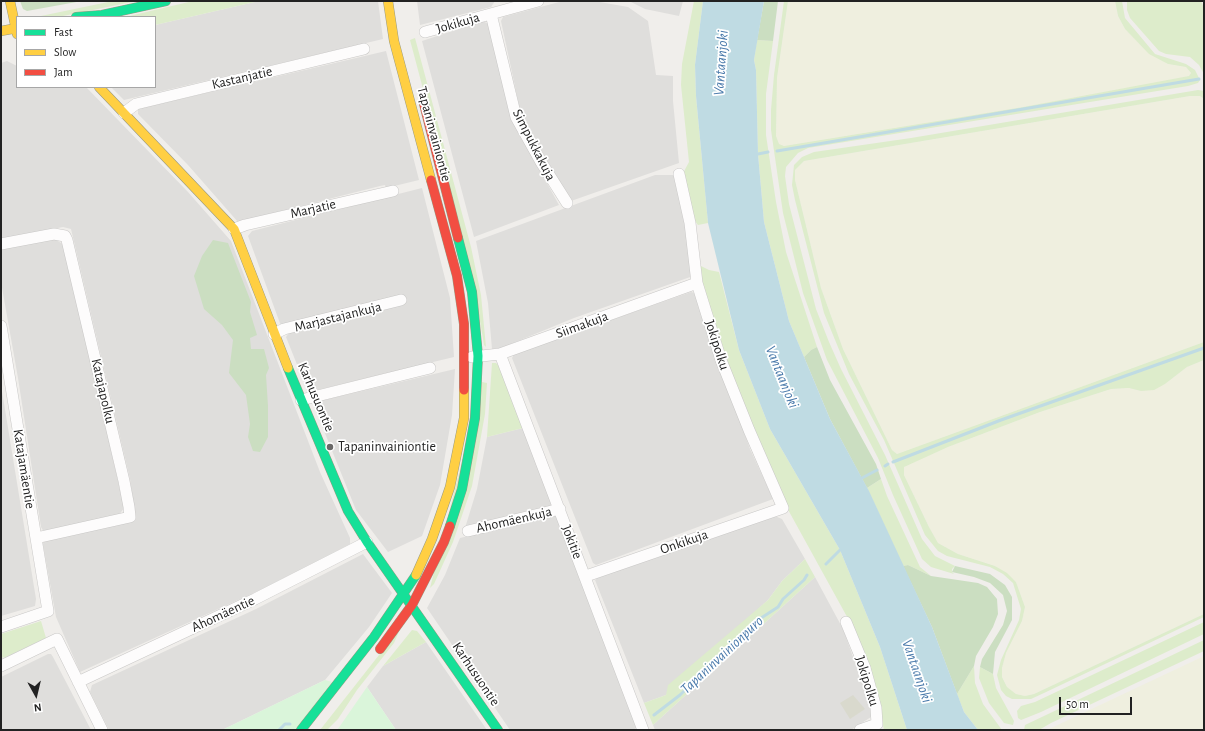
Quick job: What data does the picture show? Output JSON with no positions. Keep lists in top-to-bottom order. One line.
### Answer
{"streets":{"main road":["Tapaninvainiontie","Karhusuontie"],"street":["Jokikuja","Kastanjatie","Simpukkakuja","Marjatie","Marjastajankuja","Siimakuja","Jokipolku","Katajapolku","Katajamäentie","Ahomäenkuja","Jokitie","Onkikuja","Ahomäentie"]},"crossings":[["Jokikuja","Simpukkakuja"],["Kastanjatie","Karhusuontie"],["Tapaninvainiontie","Siimakuja"],["Tapaninvainiontie","Karhusuontie"],["Marjatie","Karhusuontie"],["Marjastajankuja","Karhusuontie"],["Siimakuja","Jokipolku"],["Siimakuja","Jokitie"],["Jokipolku","Onkikuja"],["Katajapolku","Katajamäentie"],["Karhusuontie","Ahomäentie"],["Ahomäenkuja","Jokitie"],["Jokitie","Onkikuja"]],"water":["Vantaanjoki","Tapaninvainionpuro"],"places":["Tapaninvainiontie"],"legend":["Fast","Slow","Jam"],"scale_bar":"50 m","north":"bottom"}
